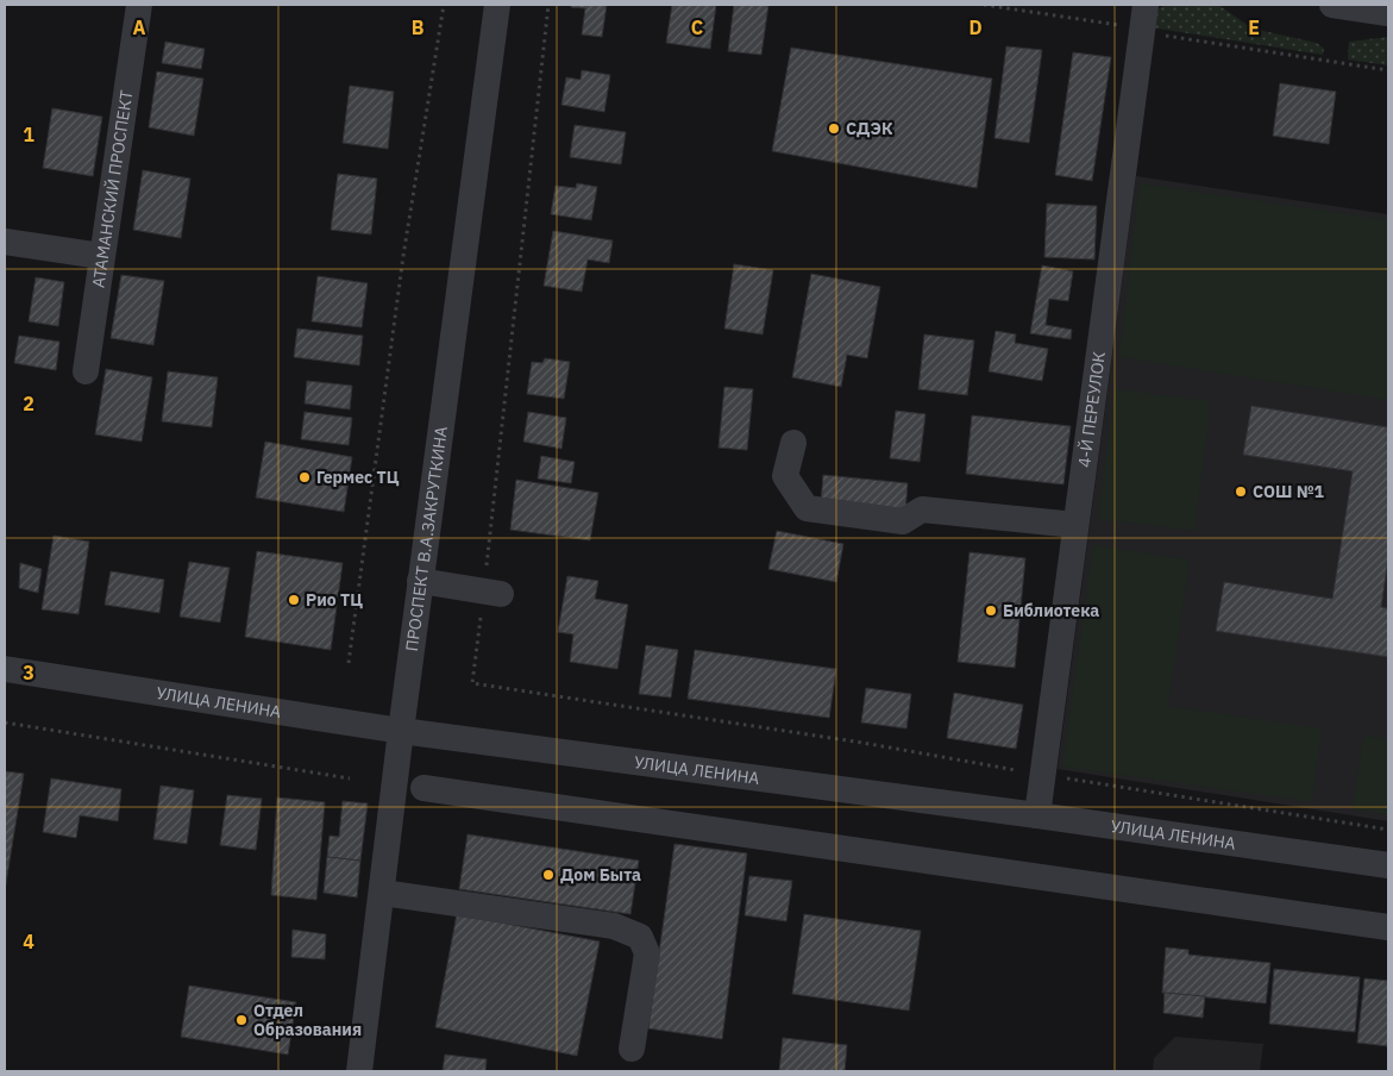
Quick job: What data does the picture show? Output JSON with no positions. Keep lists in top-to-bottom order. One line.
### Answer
{"streets":{"street":["АТАМАНСКИЙ ПРОСПЕКТ","4-Й ПЕРЕУЛОК","ПРОСПЕКТ В.А.ЗАКРУТКИНА","УЛИЦА ЛЕНИНА"]},"crossings":[["4-Й ПЕРЕУЛОК","УЛИЦА ЛЕНИНА"],["ПРОСПЕКТ В.А.ЗАКРУТКИНА","УЛИЦА ЛЕНИНА"]],"places":["СДЭК","Гермес ТЦ","СОШ №1","Рио ТЦ","Библиотека","Дом Быта","Отдел Образования"],"grid":{"columns":["A","B","C","D","E"],"rows":["1","2","3","4"]}}
